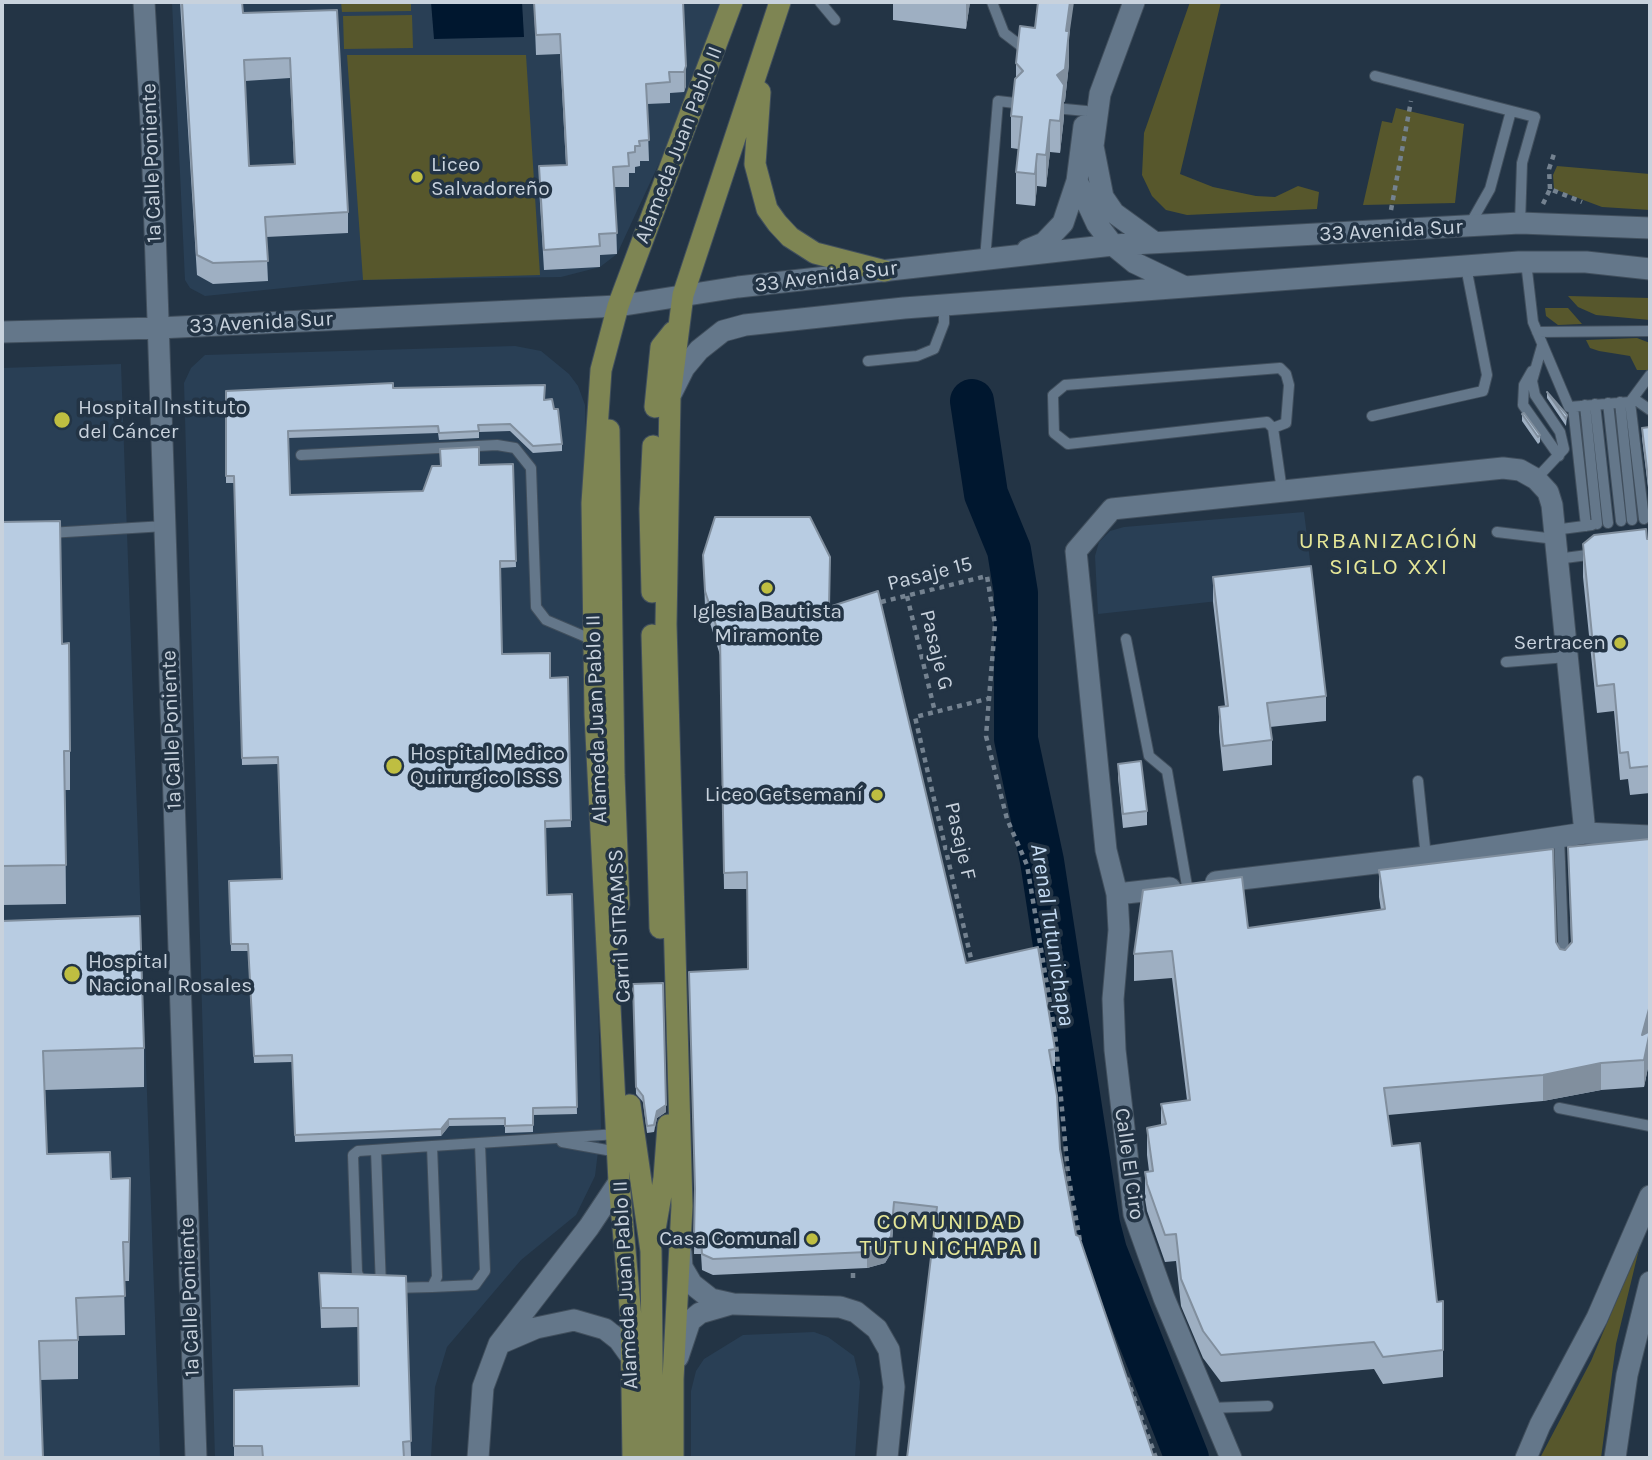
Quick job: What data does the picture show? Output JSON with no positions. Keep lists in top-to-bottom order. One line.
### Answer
{"streets":{"main road":["Alameda Juan Pablo II","Carril SITRAMSS"],"street":["1a Calle Poniente","33 Avenida Sur","Calle El Ciro"],"path":["Pasaje 15","Pasaje G","Pasaje F"]},"crossings":[["Alameda Juan Pablo II","33 Avenida Sur"],["Alameda Juan Pablo II","Carril SITRAMSS"],["1a Calle Poniente","33 Avenida Sur"],["33 Avenida Sur","Carril SITRAMSS"],["Pasaje 15","Pasaje G"],["Pasaje G","Pasaje F"]],"districts":["URBANIZACIÓN SIGLO XXI","COMUNIDAD TUTUNICHAPA I"],"water":["Arenal Tutunichapa"],"places":["Liceo Salvadoreño","Hospital Instituto del Cáncer","Iglesia Bautista Miramonte","Sertracen","Hospital Medico Quirurgico ISSS","Liceo Getsemaní","Hospital Nacional Rosales","Casa Comunal"]}
